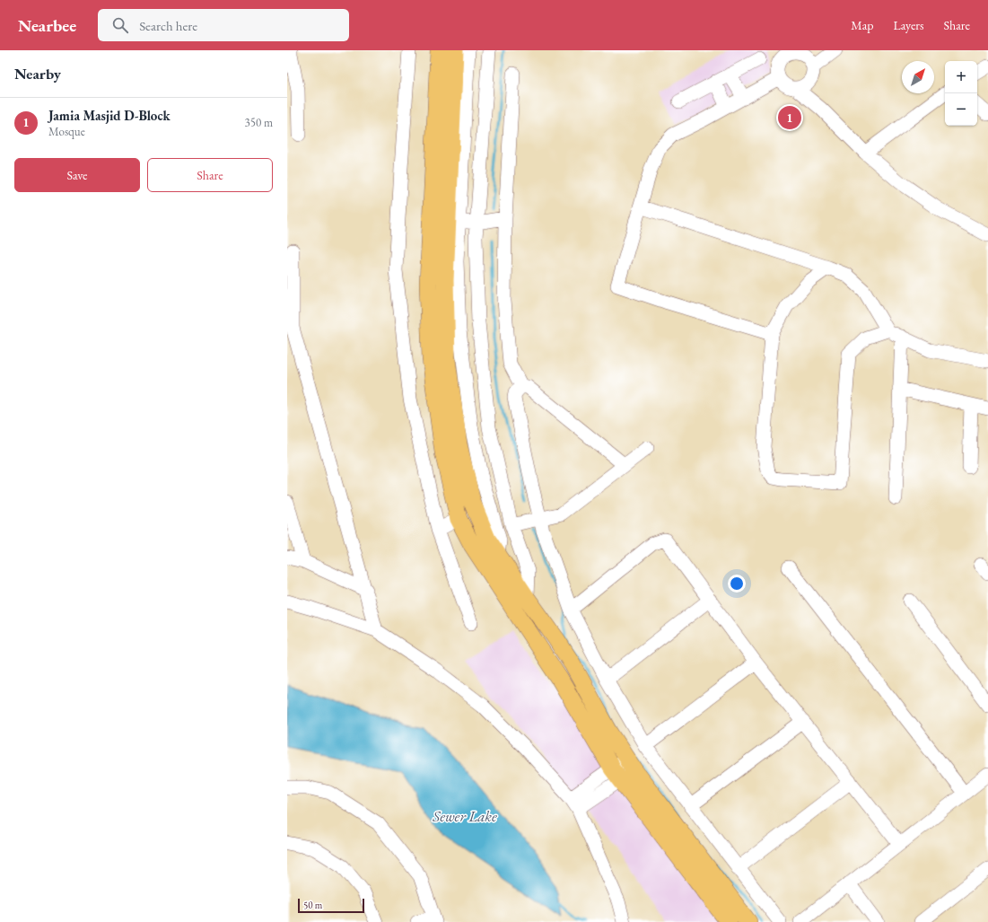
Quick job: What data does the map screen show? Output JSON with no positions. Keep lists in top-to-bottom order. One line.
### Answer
{"water":["Sewer Lake"],"scale_bar":"50 m","north":"top right","page":{"header":"Nearbee","search":"Search here","nav":["Map","Layers","Share"],"heading":"Nearby","map_buttons":["+","−"],"list":[{"mark":"1","name":"Jamia Masjid D-Block","note":"Mosque","value":"350 m"}],"pins":"1","buttons":["Save","Share"],"scale":"50 m"}}
